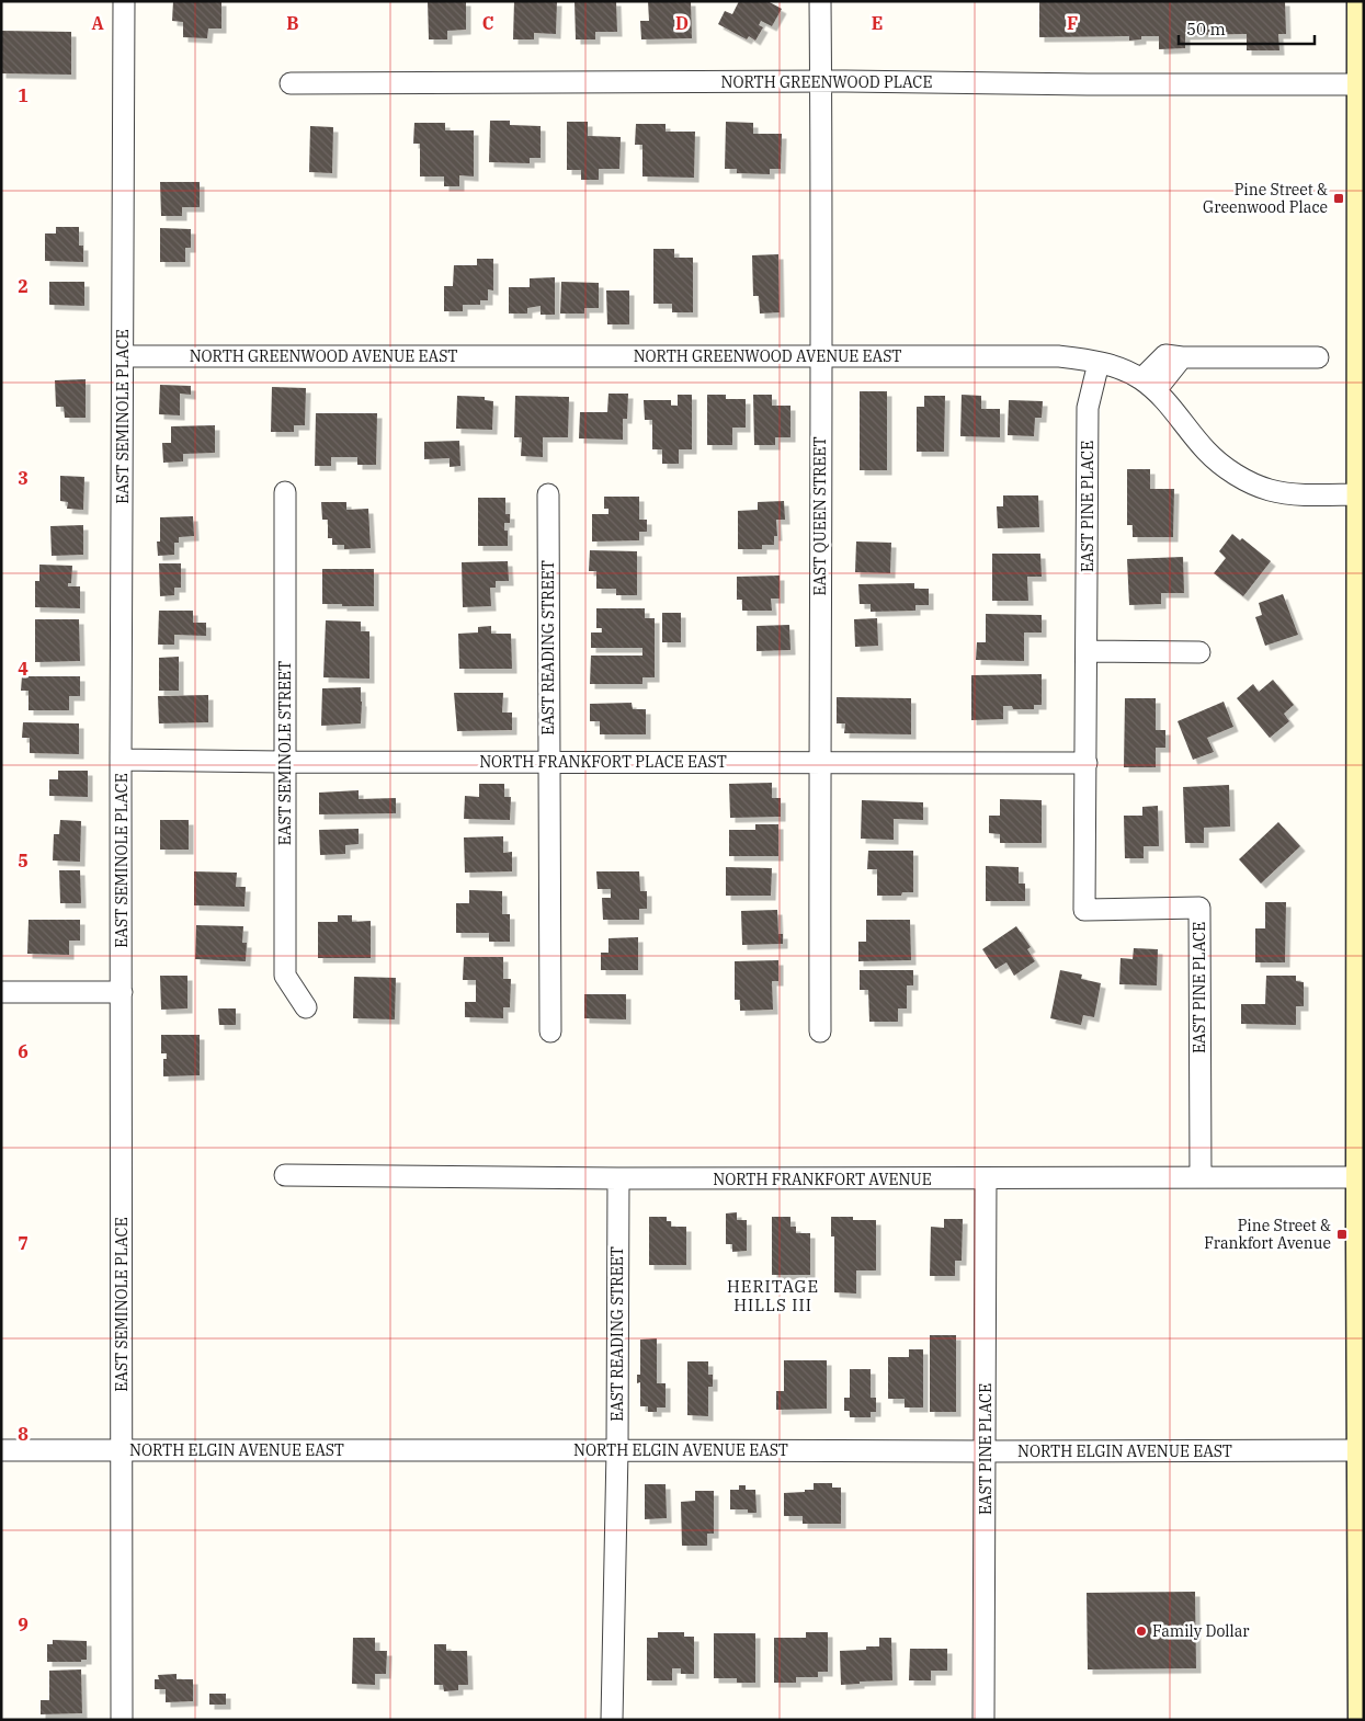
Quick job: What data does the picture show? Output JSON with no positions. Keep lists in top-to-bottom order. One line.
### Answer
{"streets":{"street":["NORTH GREENWOOD PLACE","NORTH GREENWOOD AVENUE EAST","EAST SEMINOLE PLACE","EAST PINE PLACE","EAST QUEEN STREET","EAST READING STREET","EAST SEMINOLE STREET","NORTH FRANKFORT PLACE EAST","NORTH FRANKFORT AVENUE","NORTH ELGIN AVENUE EAST"]},"crossings":[["NORTH GREENWOOD PLACE","EAST QUEEN STREET"],["NORTH GREENWOOD AVENUE EAST","EAST SEMINOLE PLACE"],["NORTH GREENWOOD AVENUE EAST","EAST PINE PLACE"],["NORTH GREENWOOD AVENUE EAST","EAST QUEEN STREET"],["EAST SEMINOLE PLACE","NORTH FRANKFORT PLACE EAST"],["EAST SEMINOLE PLACE","NORTH ELGIN AVENUE EAST"],["EAST PINE PLACE","NORTH FRANKFORT PLACE EAST"],["EAST PINE PLACE","NORTH FRANKFORT AVENUE"],["EAST PINE PLACE","NORTH ELGIN AVENUE EAST"],["EAST QUEEN STREET","NORTH FRANKFORT PLACE EAST"],["EAST READING STREET","NORTH FRANKFORT PLACE EAST"],["EAST READING STREET","NORTH FRANKFORT AVENUE"],["EAST READING STREET","NORTH ELGIN AVENUE EAST"],["EAST SEMINOLE STREET","NORTH FRANKFORT PLACE EAST"]],"districts":["HERITAGE HILLS III"],"places":{"transit":["Pine Street & Greenwood Place","Pine Street & Frankfort Avenue"],"other":["Family Dollar"]},"scale_bar":"50 m","grid":{"columns":["A","B","C","D","E","F"],"rows":["1","2","3","4","5","6","7","8","9"]}}
